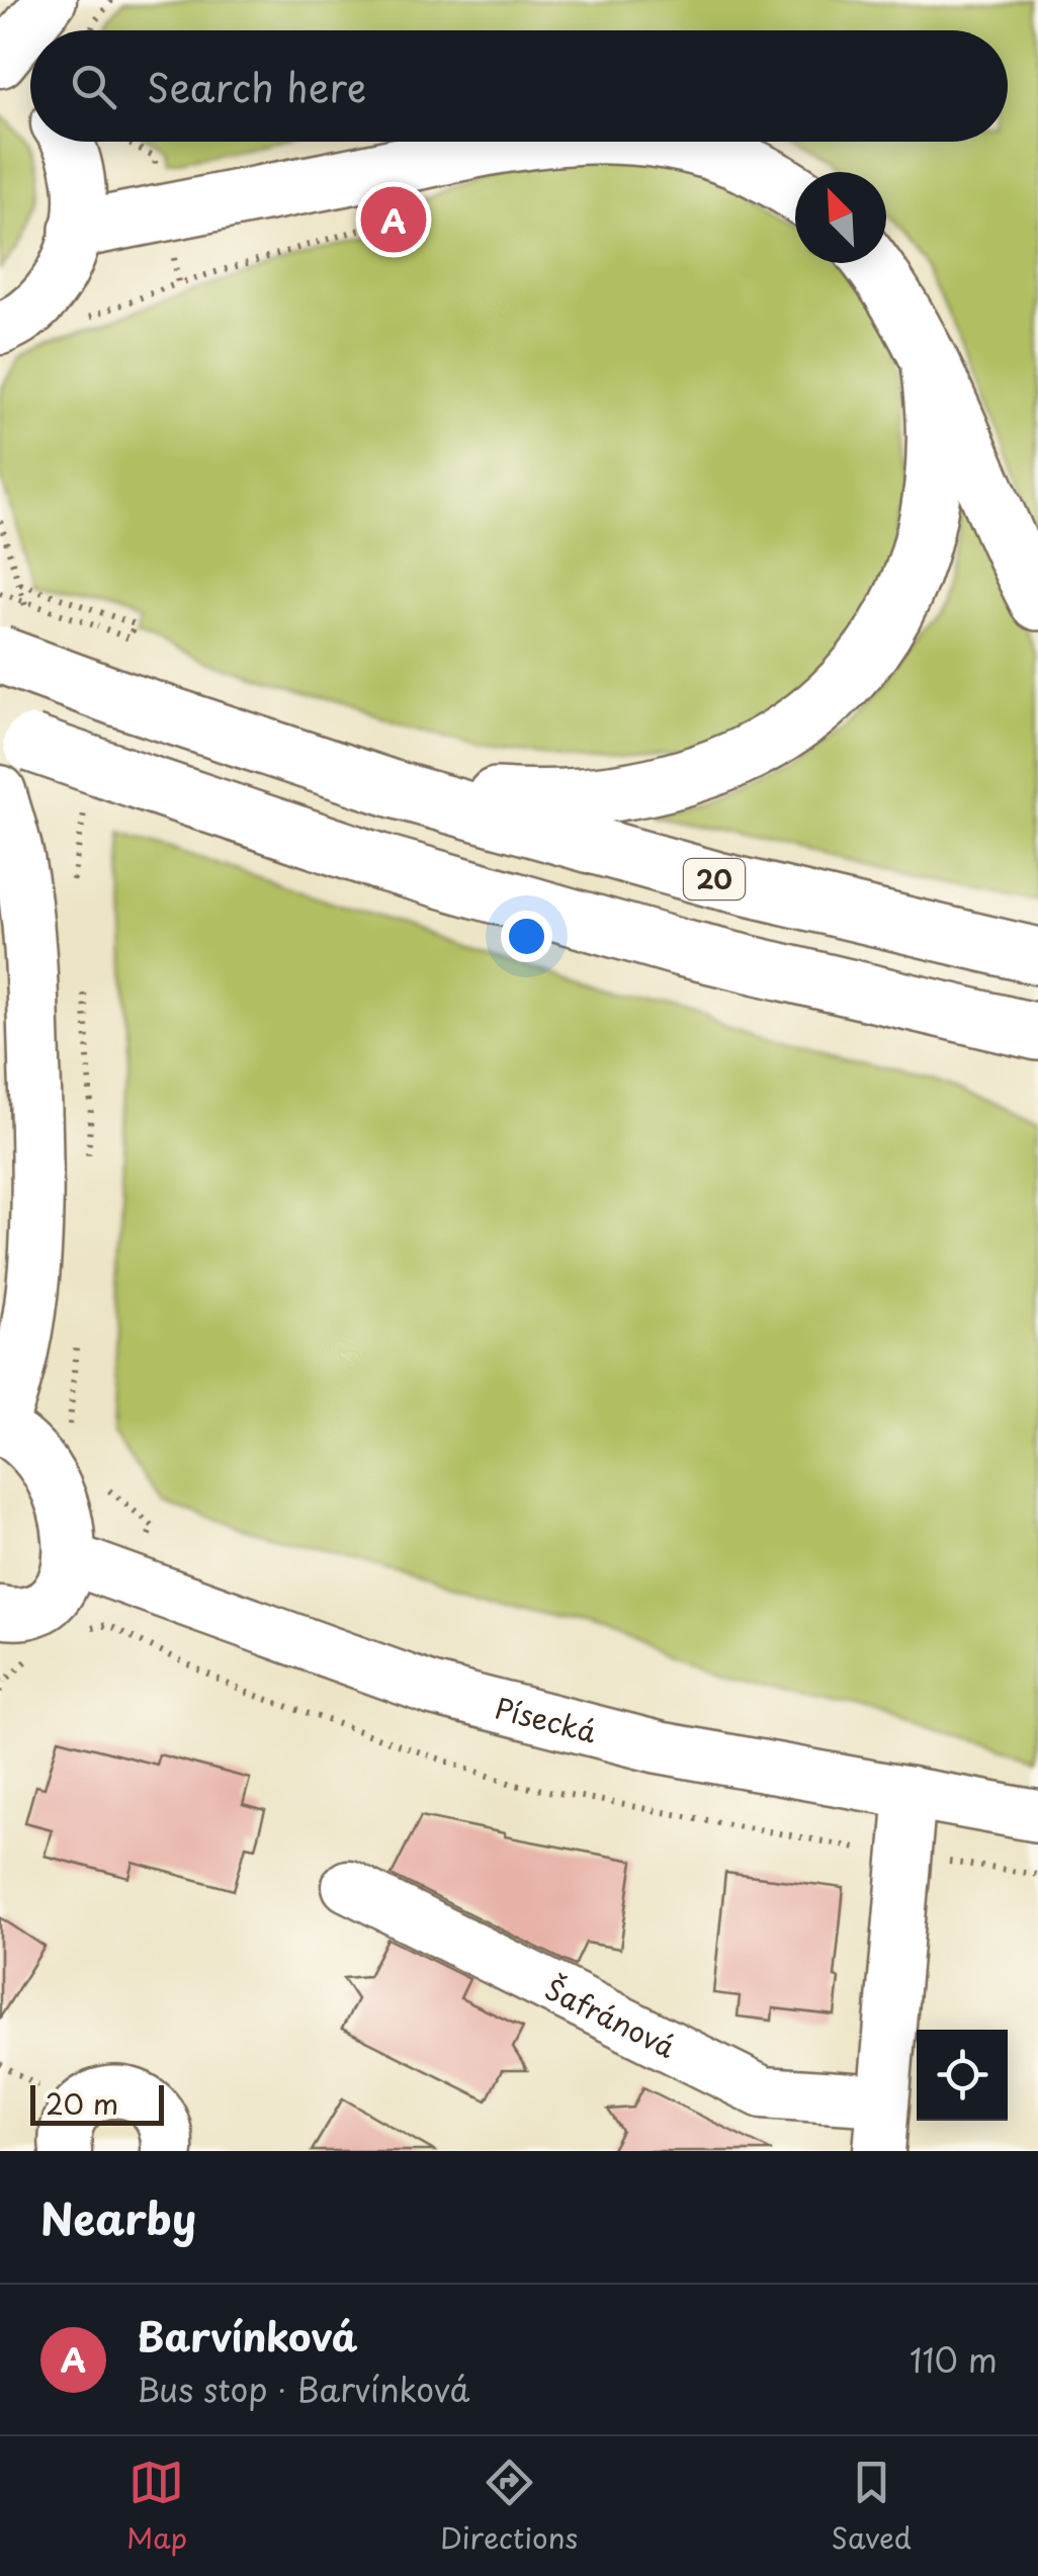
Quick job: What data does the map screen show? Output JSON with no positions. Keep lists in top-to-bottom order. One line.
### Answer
{"streets":{"highway":["20"],"street":["Písecká","Šafránová"]},"scale_bar":"20 m","north":"top left","page":{"search":"Search here","pins":"A","scale":"20 m","heading":"Nearby","list":[{"mark":"A","name":"Barvínková","note":"Bus stop · Barvínková","value":"110 m"}],"nav":["Map","Directions","Saved"]}}
